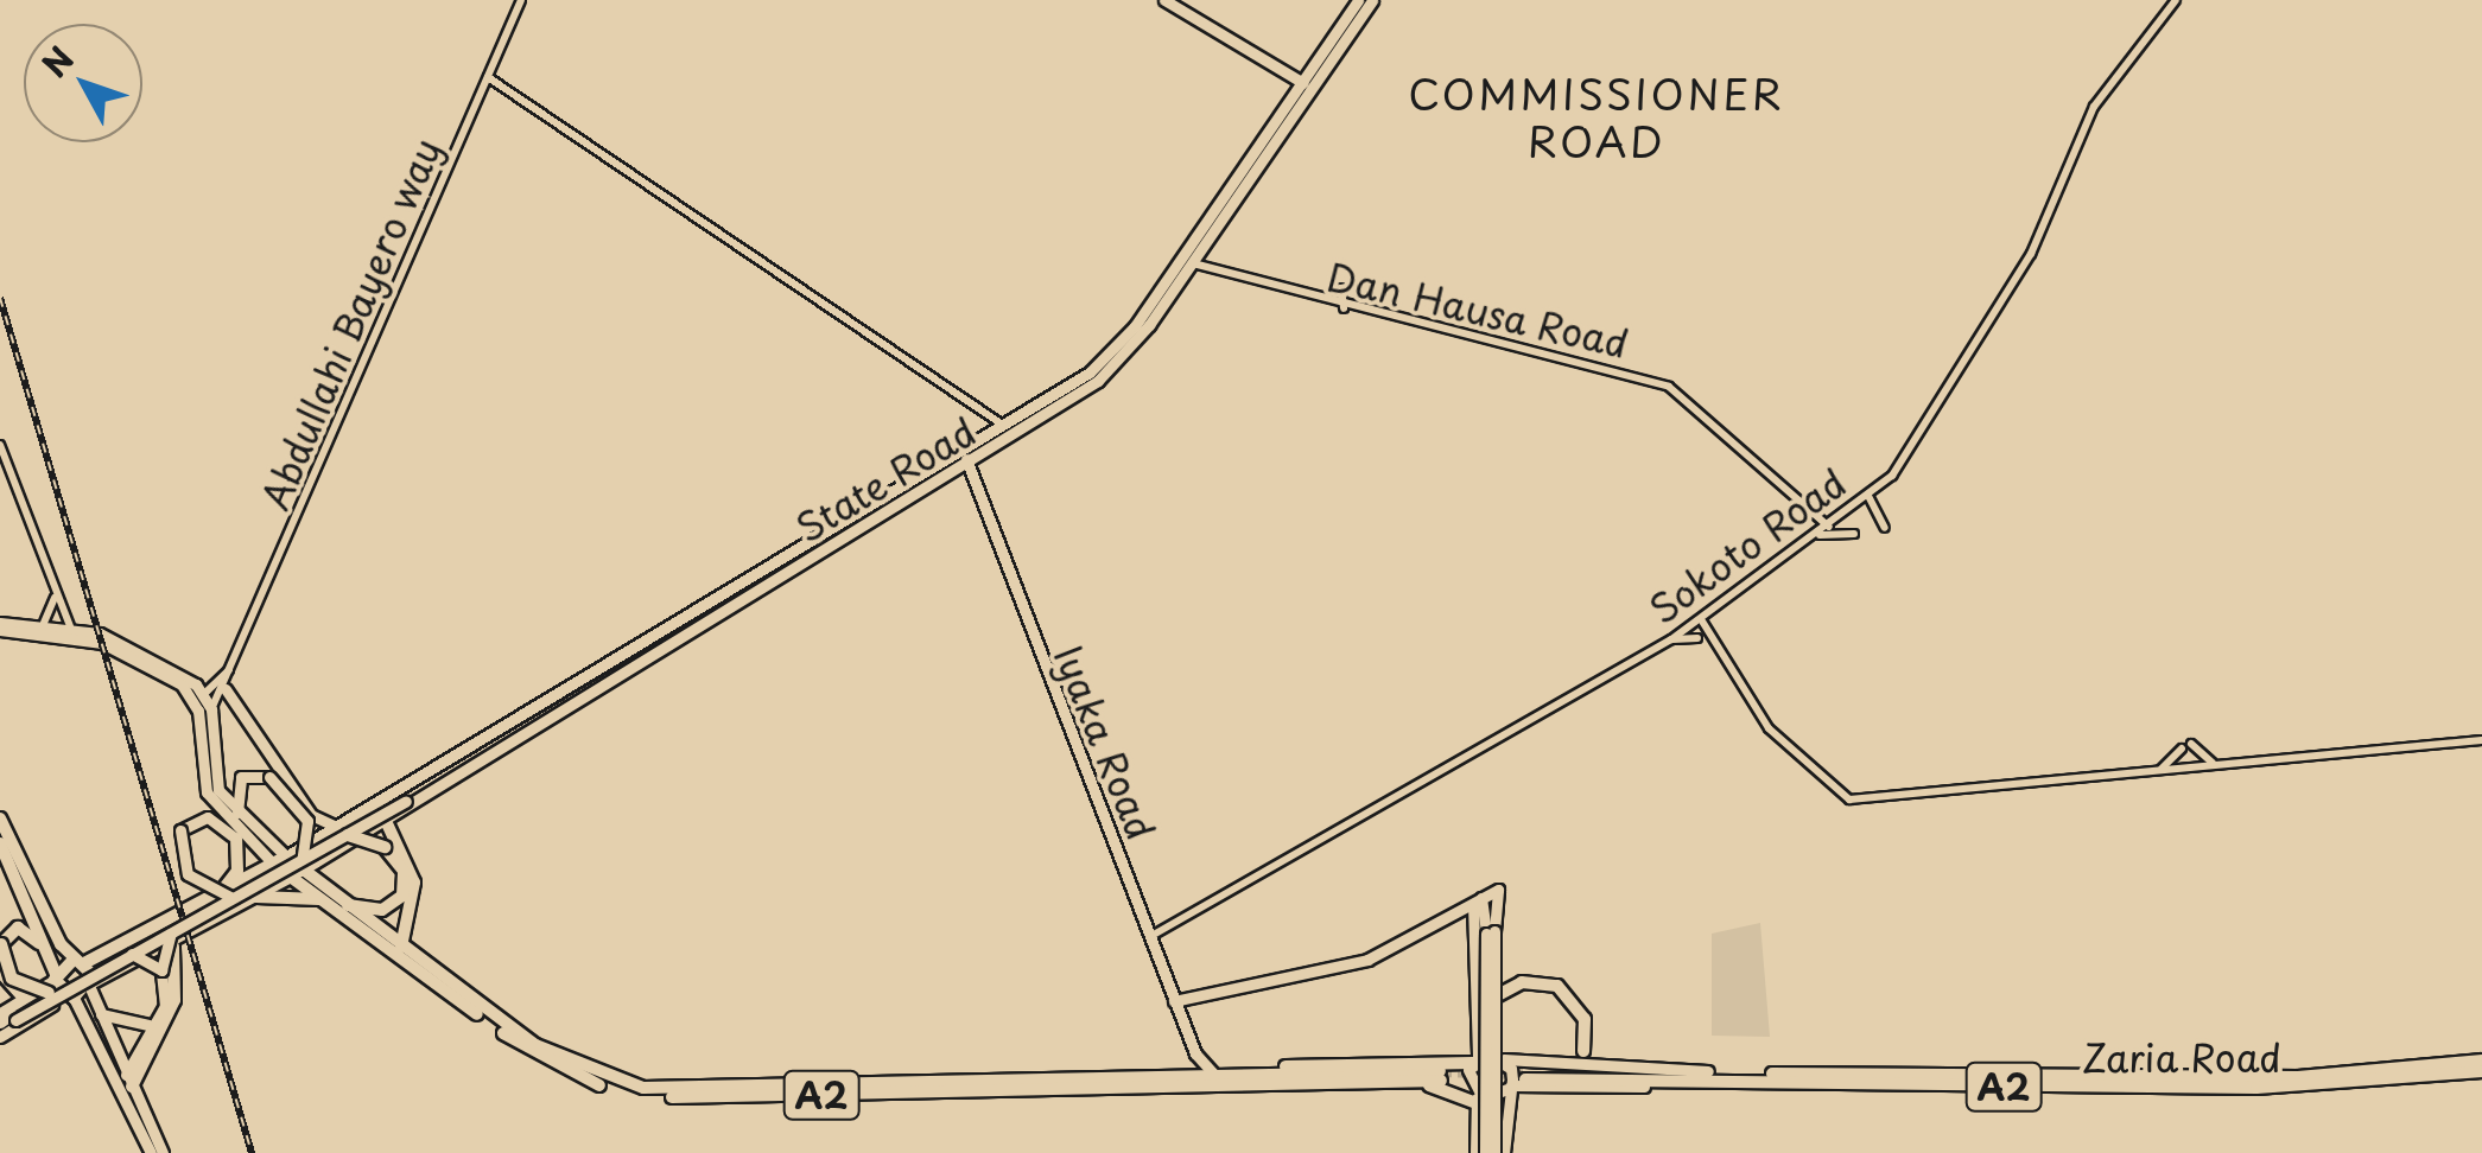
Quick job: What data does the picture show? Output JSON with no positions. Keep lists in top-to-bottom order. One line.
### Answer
{"streets":{"highway":["Zaria Road","A2"],"main road":["State Road","Iyaka Road"],"street":["Dan Hausa Road","Abdullahi Bayero way","Sokoto Road"]},"crossings":[["Dan Hausa Road","State Road"],["Dan Hausa Road","Sokoto Road"],["State Road","Iyaka Road"],["State Road","A2"],["Sokoto Road","Iyaka Road"],["Iyaka Road","A2"]],"districts":["COMMISSIONER ROAD"],"north":"top left"}
